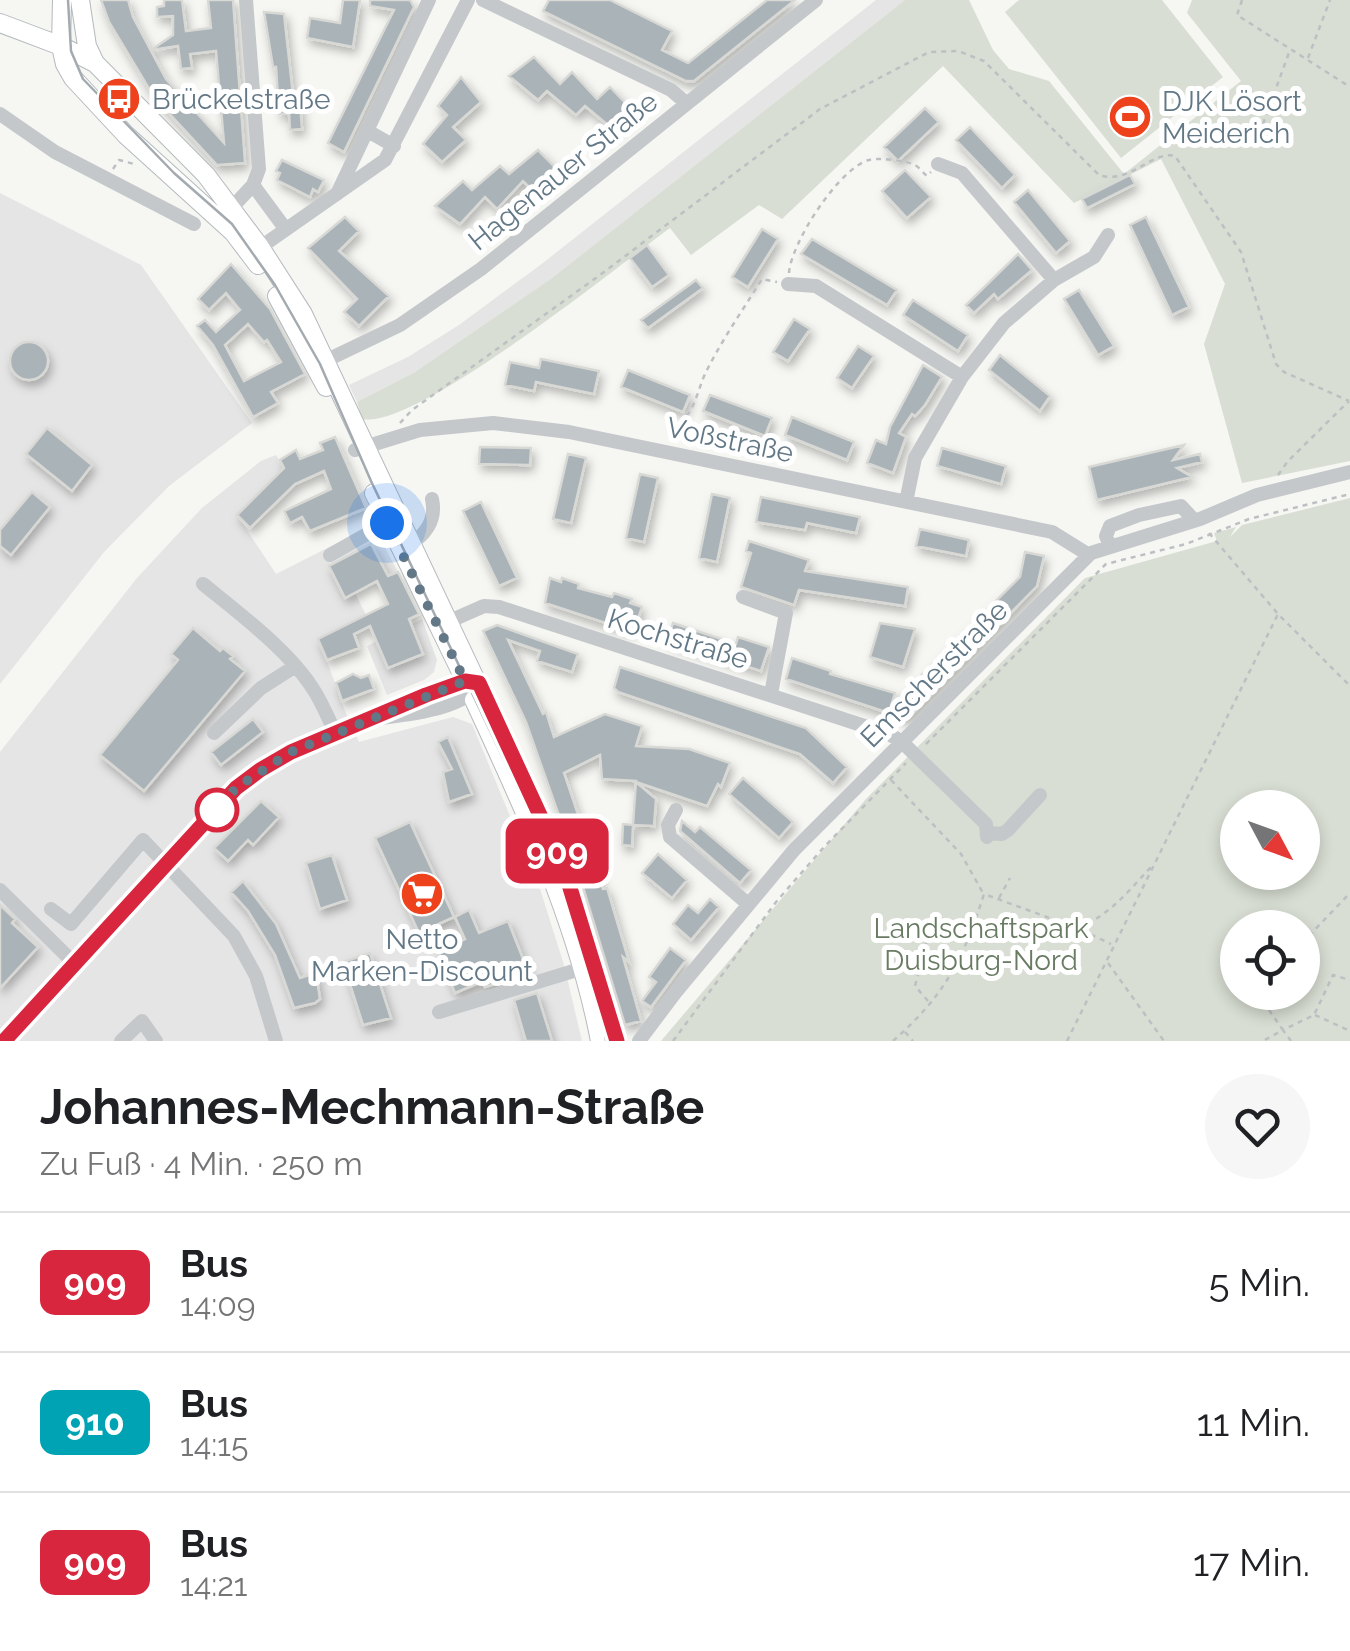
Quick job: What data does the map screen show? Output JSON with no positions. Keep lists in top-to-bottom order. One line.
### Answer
{"streets":{"street":["Hagenauer Straße","Voßstraße","Kochstraße","Emscherstraße"]},"crossings":[["Voßstraße","Emscherstraße"],["Kochstraße","Emscherstraße"]],"parks":["Landschaftspark Duisburg-Nord"],"places":{"bus stop":["Brückelstraße"],"sports":["DJK Lösort Meiderich"],"supermarket":["Netto Marken-Discount"]},"lines":["bus line 909"],"north":"bottom right","page":{"on_map":"909","heading":["Johannes-Mechmann-Straße","Zu Fuß · 4 Min. · 250 m"],"list":[{"mark":"909","name":"Bus","note":"14:09","value":"5 Min."},{"mark":"910","name":"Bus","note":"14:15","value":"11 Min."},{"mark":"909","name":"Bus","note":"14:21","value":"17 Min."}]}}
